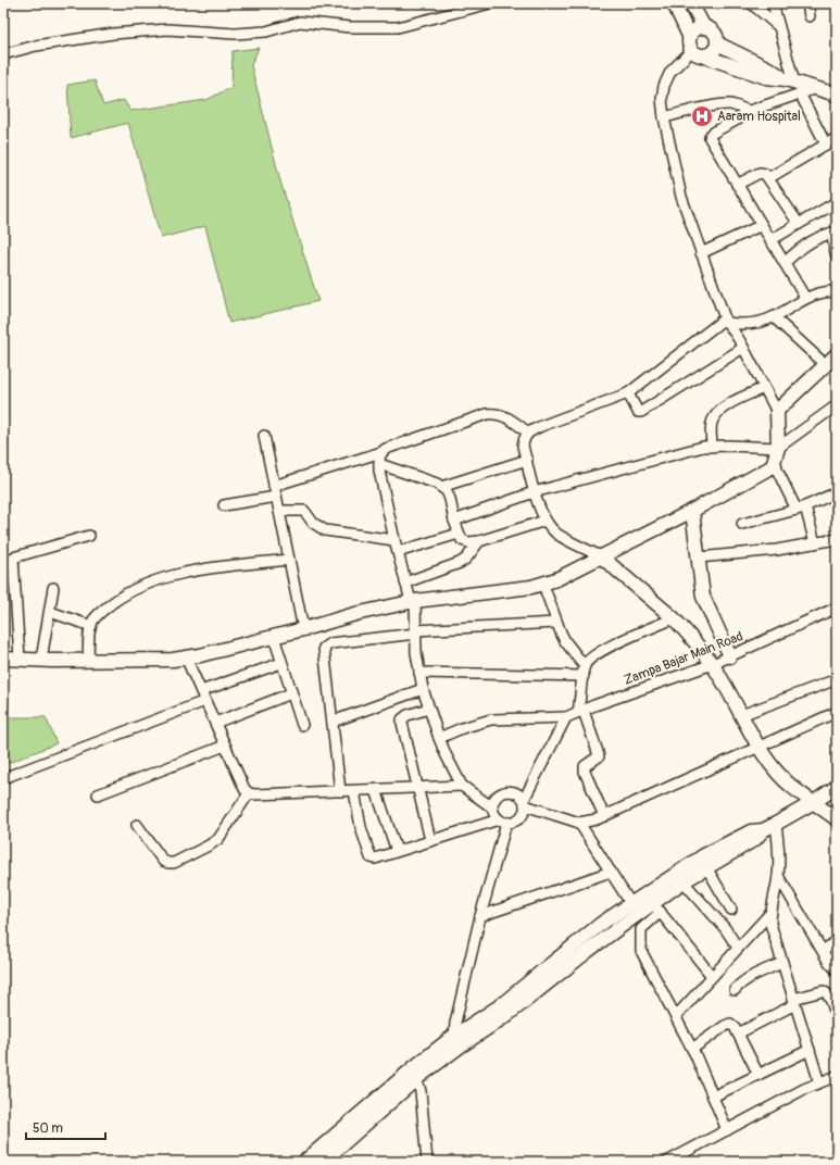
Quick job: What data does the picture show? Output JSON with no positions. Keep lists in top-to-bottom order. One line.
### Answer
{"streets":{"street":["Zampa Bajar Main Road"]},"places":{"hospital":["Aaram Hospital"]},"scale_bar":"50 m"}
